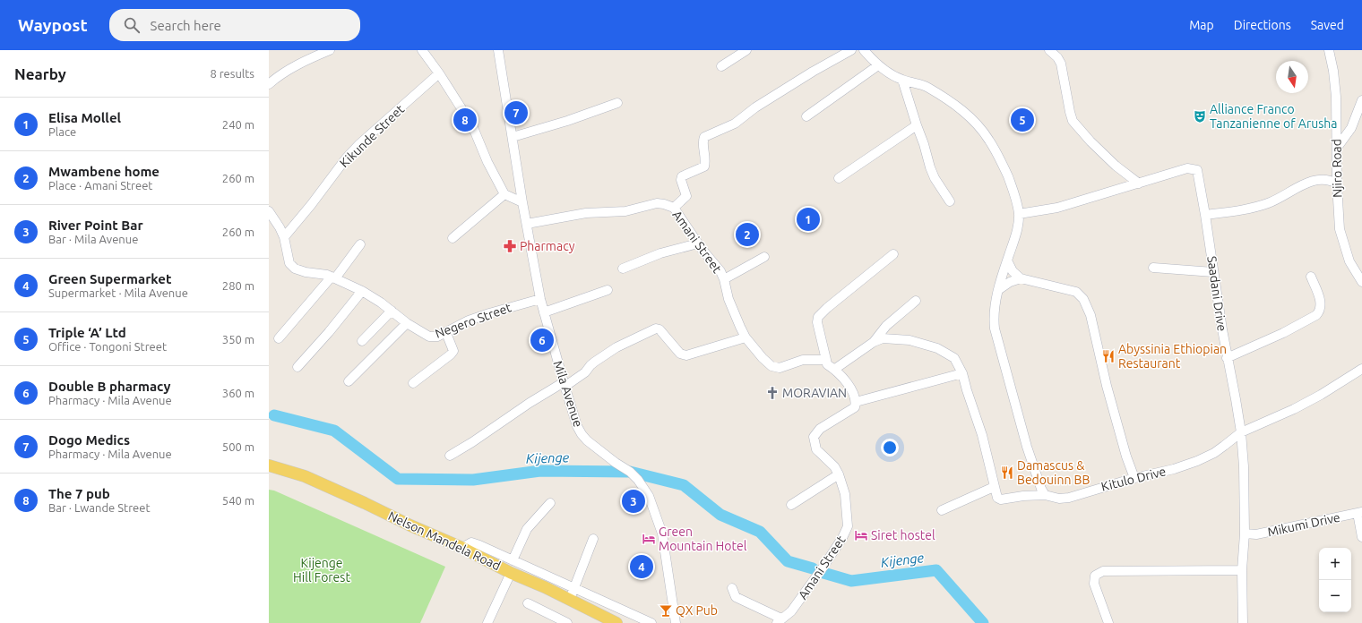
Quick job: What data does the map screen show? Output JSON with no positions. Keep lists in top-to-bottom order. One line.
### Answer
{"streets":{"main road":["Nelson Mandela Road"],"street":["Kikunde Street","Njiro Road","Amani Street","Saadani Drive","Negero Street","Mila Avenue","Kitulo Drive","Mikumi Drive"]},"crossings":[["Kikunde Street","Negero Street"],["Amani Street","Mila Avenue"],["Saadani Drive","Kitulo Drive"],["Saadani Drive","Mikumi Drive"],["Negero Street","Mila Avenue"]],"water":["Kijenge"],"parks":["Kijenge Hill Forest"],"places":{"theatre":["Alliance Franco Tanzanienne of Arusha"],"pharmacy":["Pharmacy"],"restaurant":["Abyssinia Ethiopian Restaurant","Damascus & Bedouinn BB"],"church":["MORAVIAN"],"hotel":["Siret hostel","Green Mountain Hotel"],"bar":["QX Pub"]},"north":"bottom","page":{"header":"Waypost","search":"Search here","nav":["Map","Directions","Saved"],"heading":["Nearby","8 results"],"list":[{"mark":"1","name":"Elisa Mollel","note":"Place","value":"240 m"},{"mark":"2","name":"Mwambene home","note":"Place · Amani Street","value":"260 m"},{"mark":"3","name":"River Point Bar","note":"Bar · Mila Avenue","value":"260 m"},{"mark":"4","name":"Green Supermarket","note":"Supermarket · Mila Avenue","value":"280 m"},{"mark":"5","name":"Triple ‘A’ Ltd","note":"Office · Tongoni Street","value":"350 m"},{"mark":"6","name":"Double B pharmacy","note":"Pharmacy · Mila Avenue","value":"360 m"},{"mark":"7","name":"Dogo Medics","note":"Pharmacy · Mila Avenue","value":"500 m"},{"mark":"8","name":"The 7 pub","note":"Bar · Lwande Street","value":"540 m"}],"pins":["7","5","8","1","2","6","3","4"],"map_buttons":["+","−"]}}
